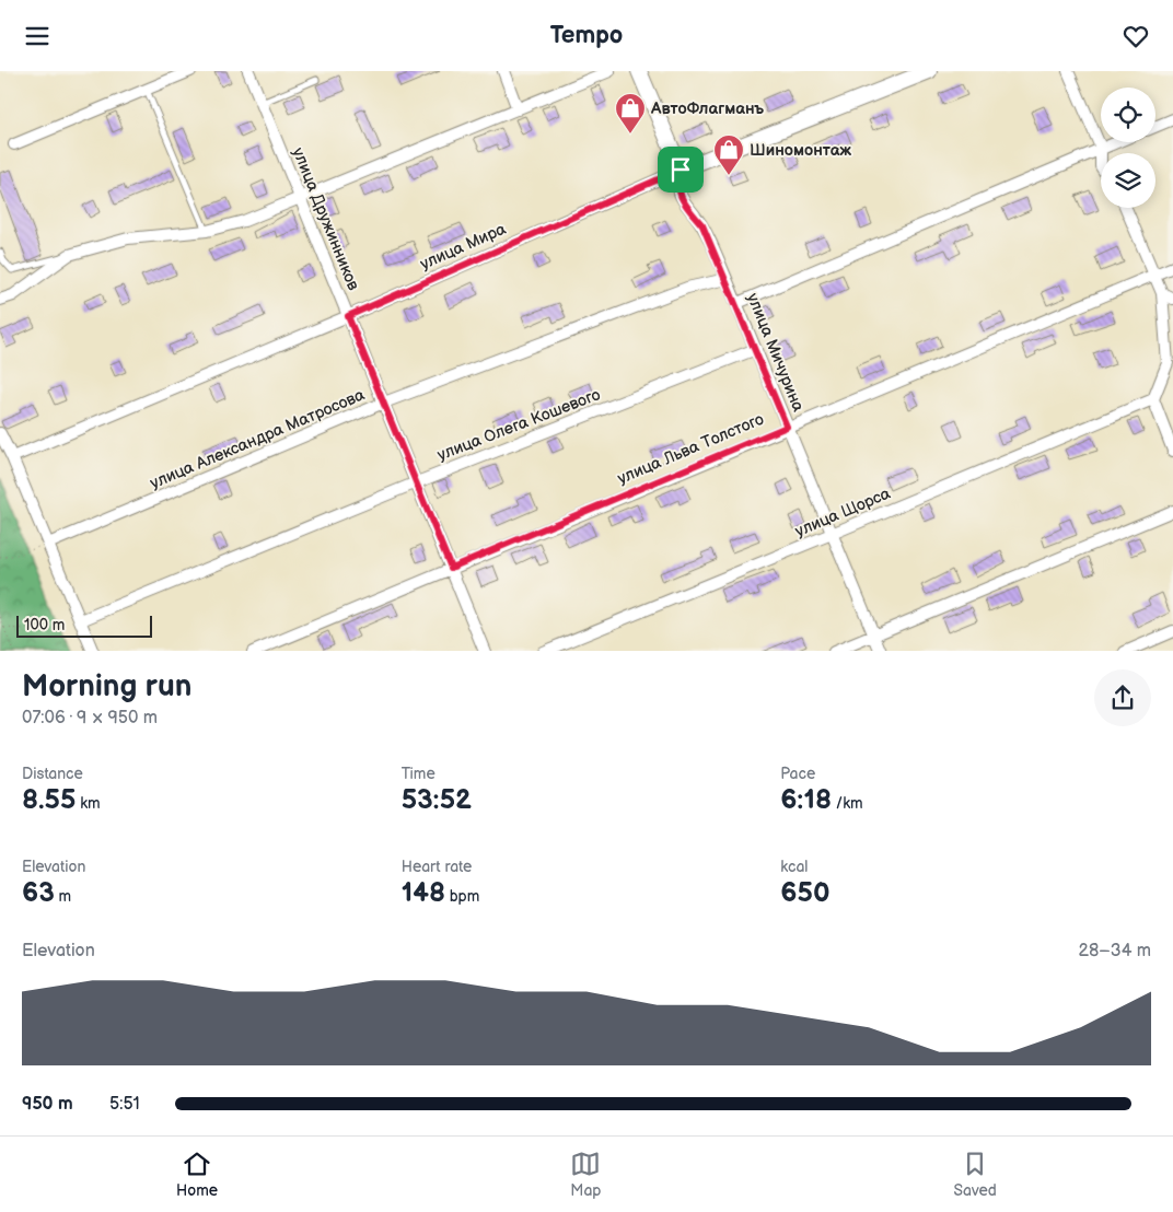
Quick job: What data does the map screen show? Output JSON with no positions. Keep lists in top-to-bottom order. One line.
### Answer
{"streets":{"street":["улица Дружинников","улица Мира","улица Мичурина","улица Олега Кошевого","улица Александра Матросова","улица Льва Толстого","улица Щорса"]},"crossings":[["улица Дружинников","улица Мира"],["улица Дружинников","улица Олега Кошевого"],["улица Дружинников","улица Александра Матросова"],["улица Дружинников","улица Льва Толстого"],["улица Мира","улица Мичурина"],["улица Мичурина","улица Олега Кошевого"],["улица Мичурина","улица Александра Матросова"],["улица Мичурина","улица Льва Толстого"],["улица Мичурина","улица Щорса"]],"places":{"shop":["АвтоФлагманъ","Шиномонтаж"]},"scale_bar":"100 m","page":{"header":"Tempo","scale":"100 m","heading":["Morning run","07:06 · 9 × 950 m"],"stats":[["Distance","8.55 km"],["Time","53:52"],["Pace","6:18 /km"],["Elevation","63 m"],["Heart rate","148 bpm"],["kcal","650"]],"chart":["Elevation","28–34 m"],"list":[{"name":"950 m","note":"5:51"}],"tabs":["Home","Map","Saved"]}}
